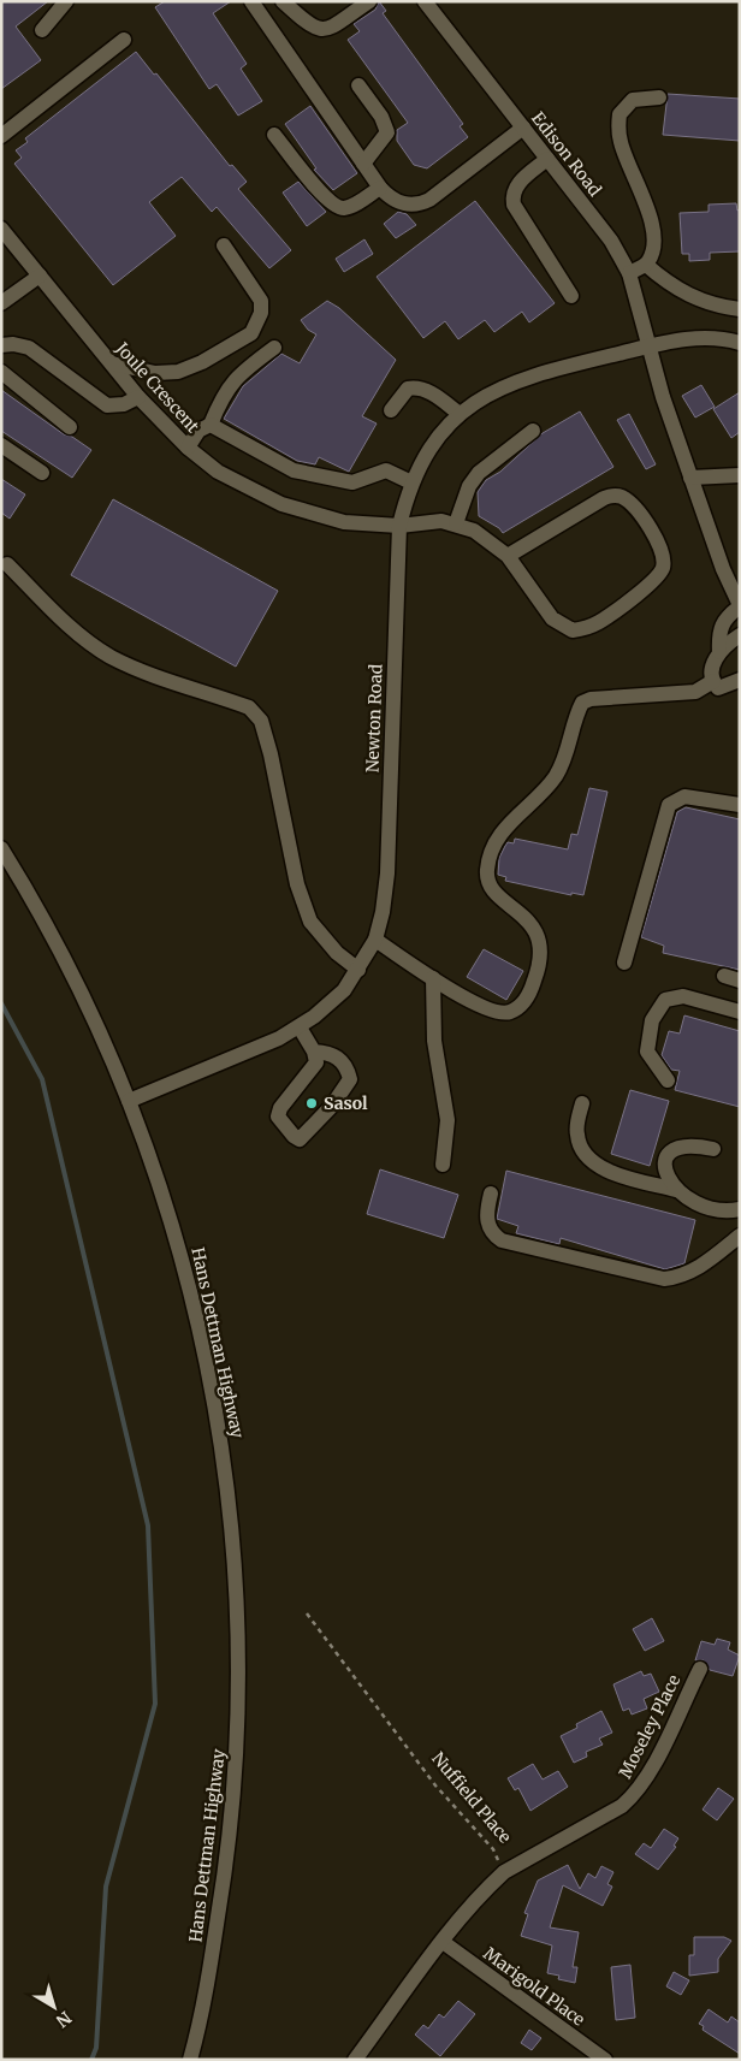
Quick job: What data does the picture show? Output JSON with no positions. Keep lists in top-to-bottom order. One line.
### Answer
{"streets":{"street":["Edison Road","Joule Crescent","Newton Road","Hans Dettman Highway","Moseley Place","Marigold Place"],"path":["Nuffield Place"]},"crossings":[["Edison Road","Newton Road"],["Joule Crescent","Newton Road"],["Newton Road","Hans Dettman Highway"],["Moseley Place","Nuffield Place"]],"places":["Sasol"],"north":"bottom right"}
